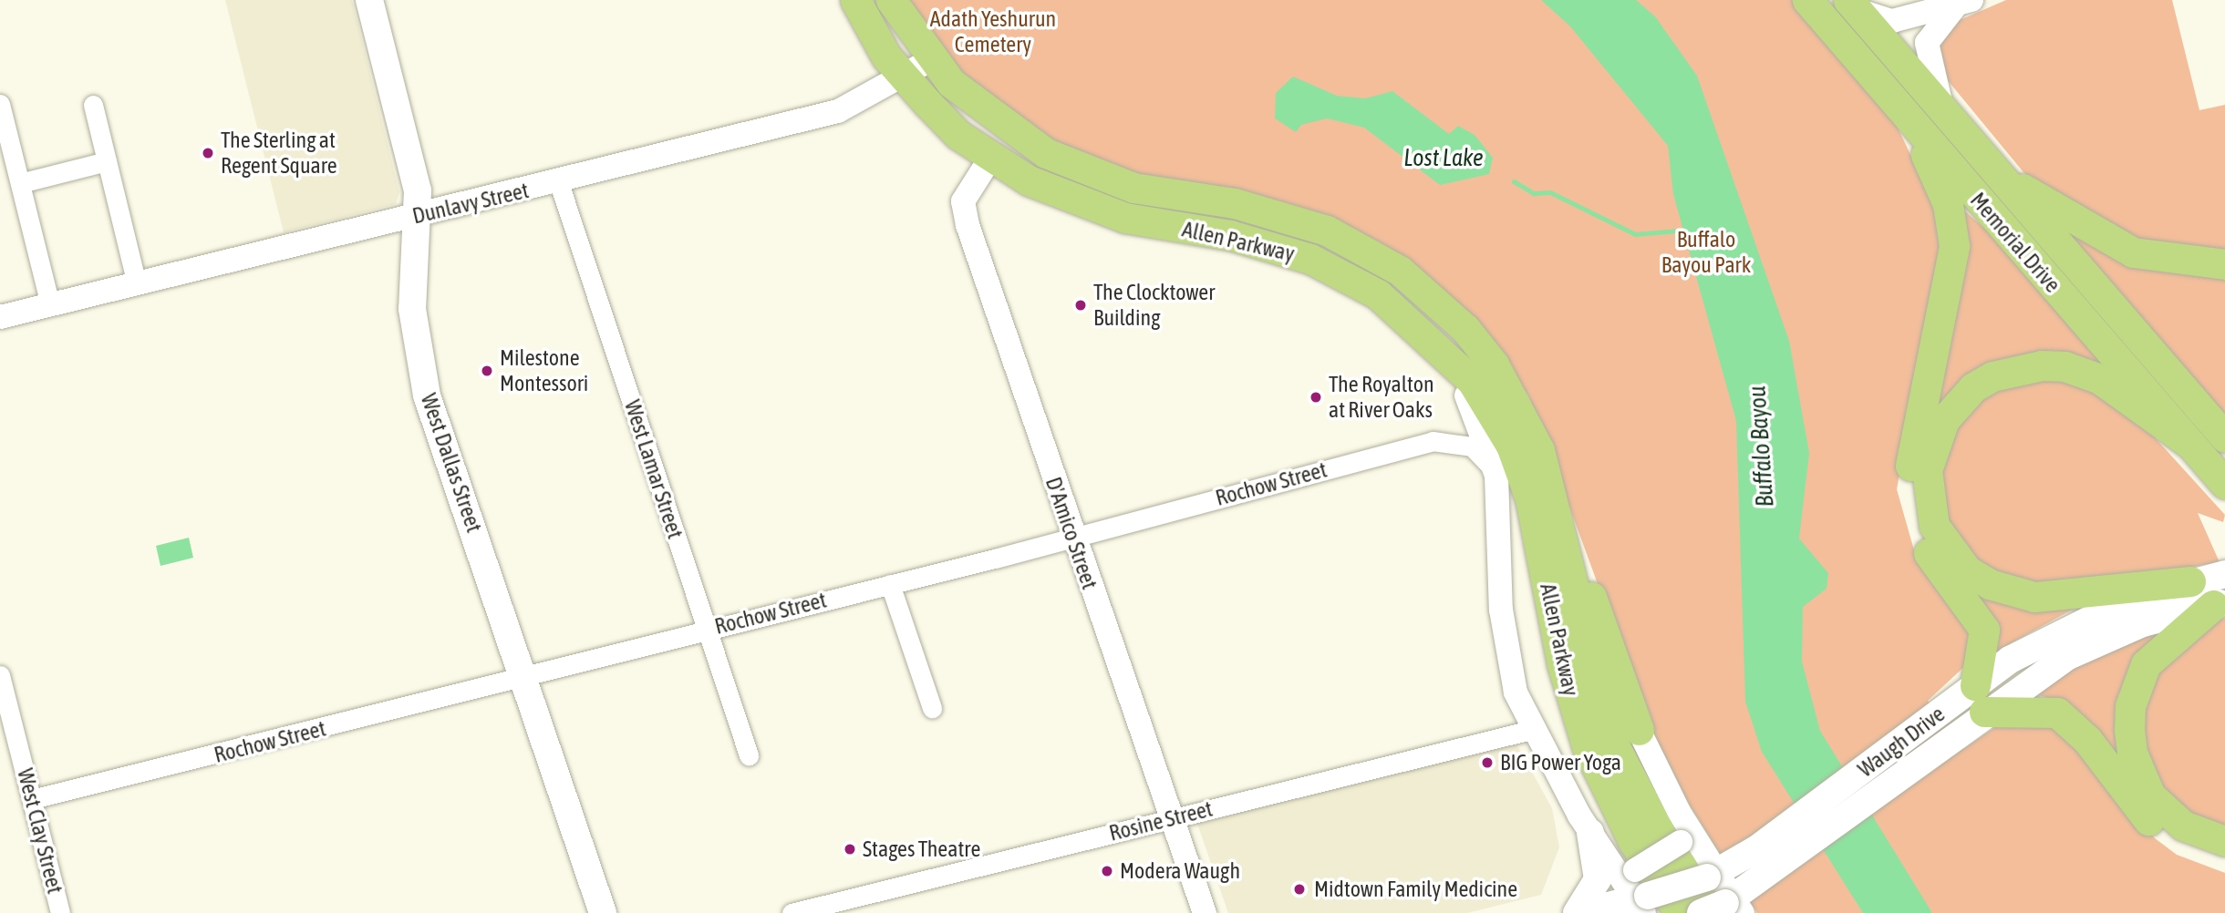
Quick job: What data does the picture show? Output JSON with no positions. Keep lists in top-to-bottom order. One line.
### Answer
{"streets":{"main road":["Allen Parkway","Memorial Drive","West Dallas Street","Waugh Drive"],"street":["Dunlavy Street","West Lamar Street","Rochow Street","D'Amico Street","Rosine Street","West Clay Street"]},"crossings":[["Dunlavy Street","Allen Parkway"],["Dunlavy Street","West Dallas Street"],["Dunlavy Street","West Lamar Street"],["Allen Parkway","D'Amico Street"],["Allen Parkway","Waugh Drive"],["West Dallas Street","Rochow Street"],["West Lamar Street","Rochow Street"],["Rochow Street","D'Amico Street"],["Rochow Street","West Clay Street"],["D'Amico Street","Rosine Street"]],"water":["Lost Lake","Buffalo Bayou"],"parks":["Adath Yeshurun Cemetery","Buffalo Bayou Park"],"places":["The Sterling at Regent Square","The Clocktower Building","Milestone Montessori","The Royalton at River Oaks","BIG Power Yoga","Stages Theatre","Modera Waugh","Midtown Family Medicine"]}
